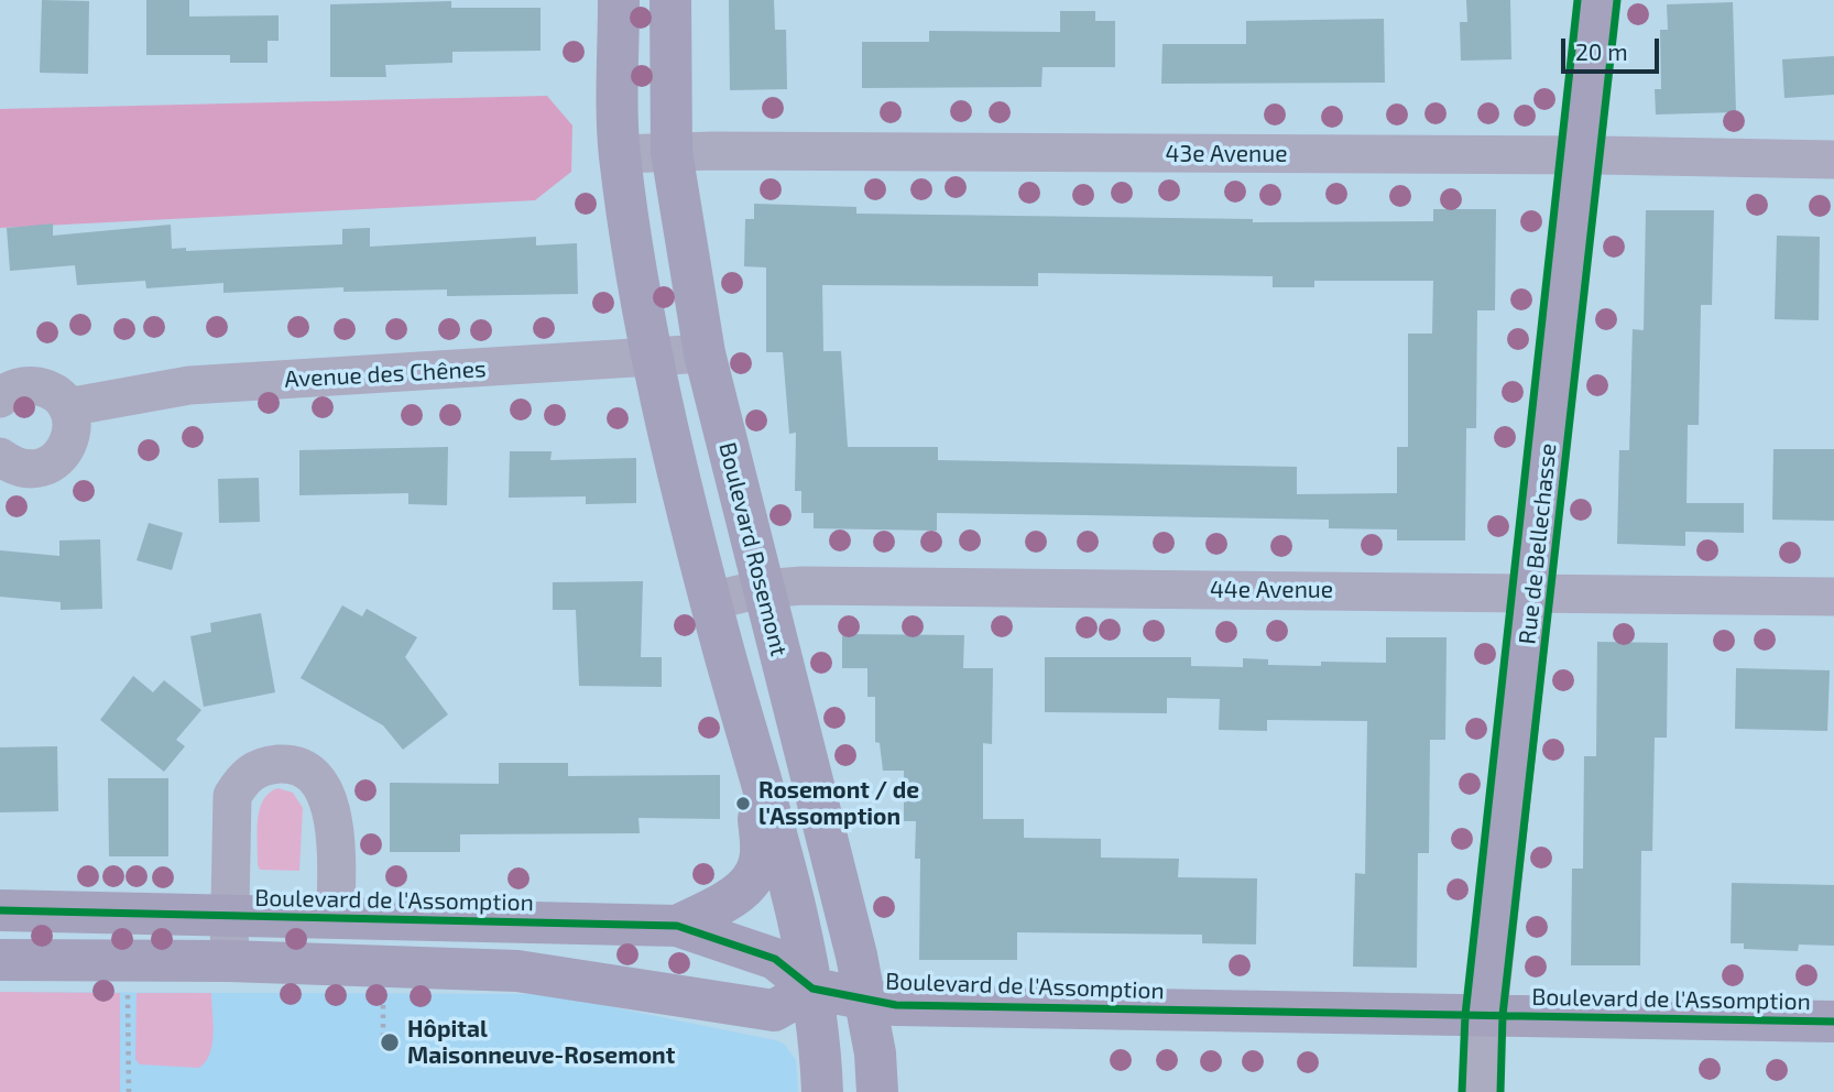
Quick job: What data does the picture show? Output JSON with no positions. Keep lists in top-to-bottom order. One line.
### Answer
{"streets":{"street":["43e Avenue","Avenue des Chênes","Rue de Bellechasse","Boulevard Rosemont","44e Avenue","Boulevard de l'Assomption"]},"crossings":[["43e Avenue","Rue de Bellechasse"],["43e Avenue","Boulevard Rosemont"],["Avenue des Chênes","Boulevard Rosemont"],["Rue de Bellechasse","44e Avenue"],["Rue de Bellechasse","Boulevard de l'Assomption"],["Boulevard Rosemont","44e Avenue"],["Boulevard Rosemont","Boulevard de l'Assomption"]],"places":["Rosemont / de l'Assomption","Hôpital Maisonneuve-Rosemont"],"scale_bar":"20 m"}
